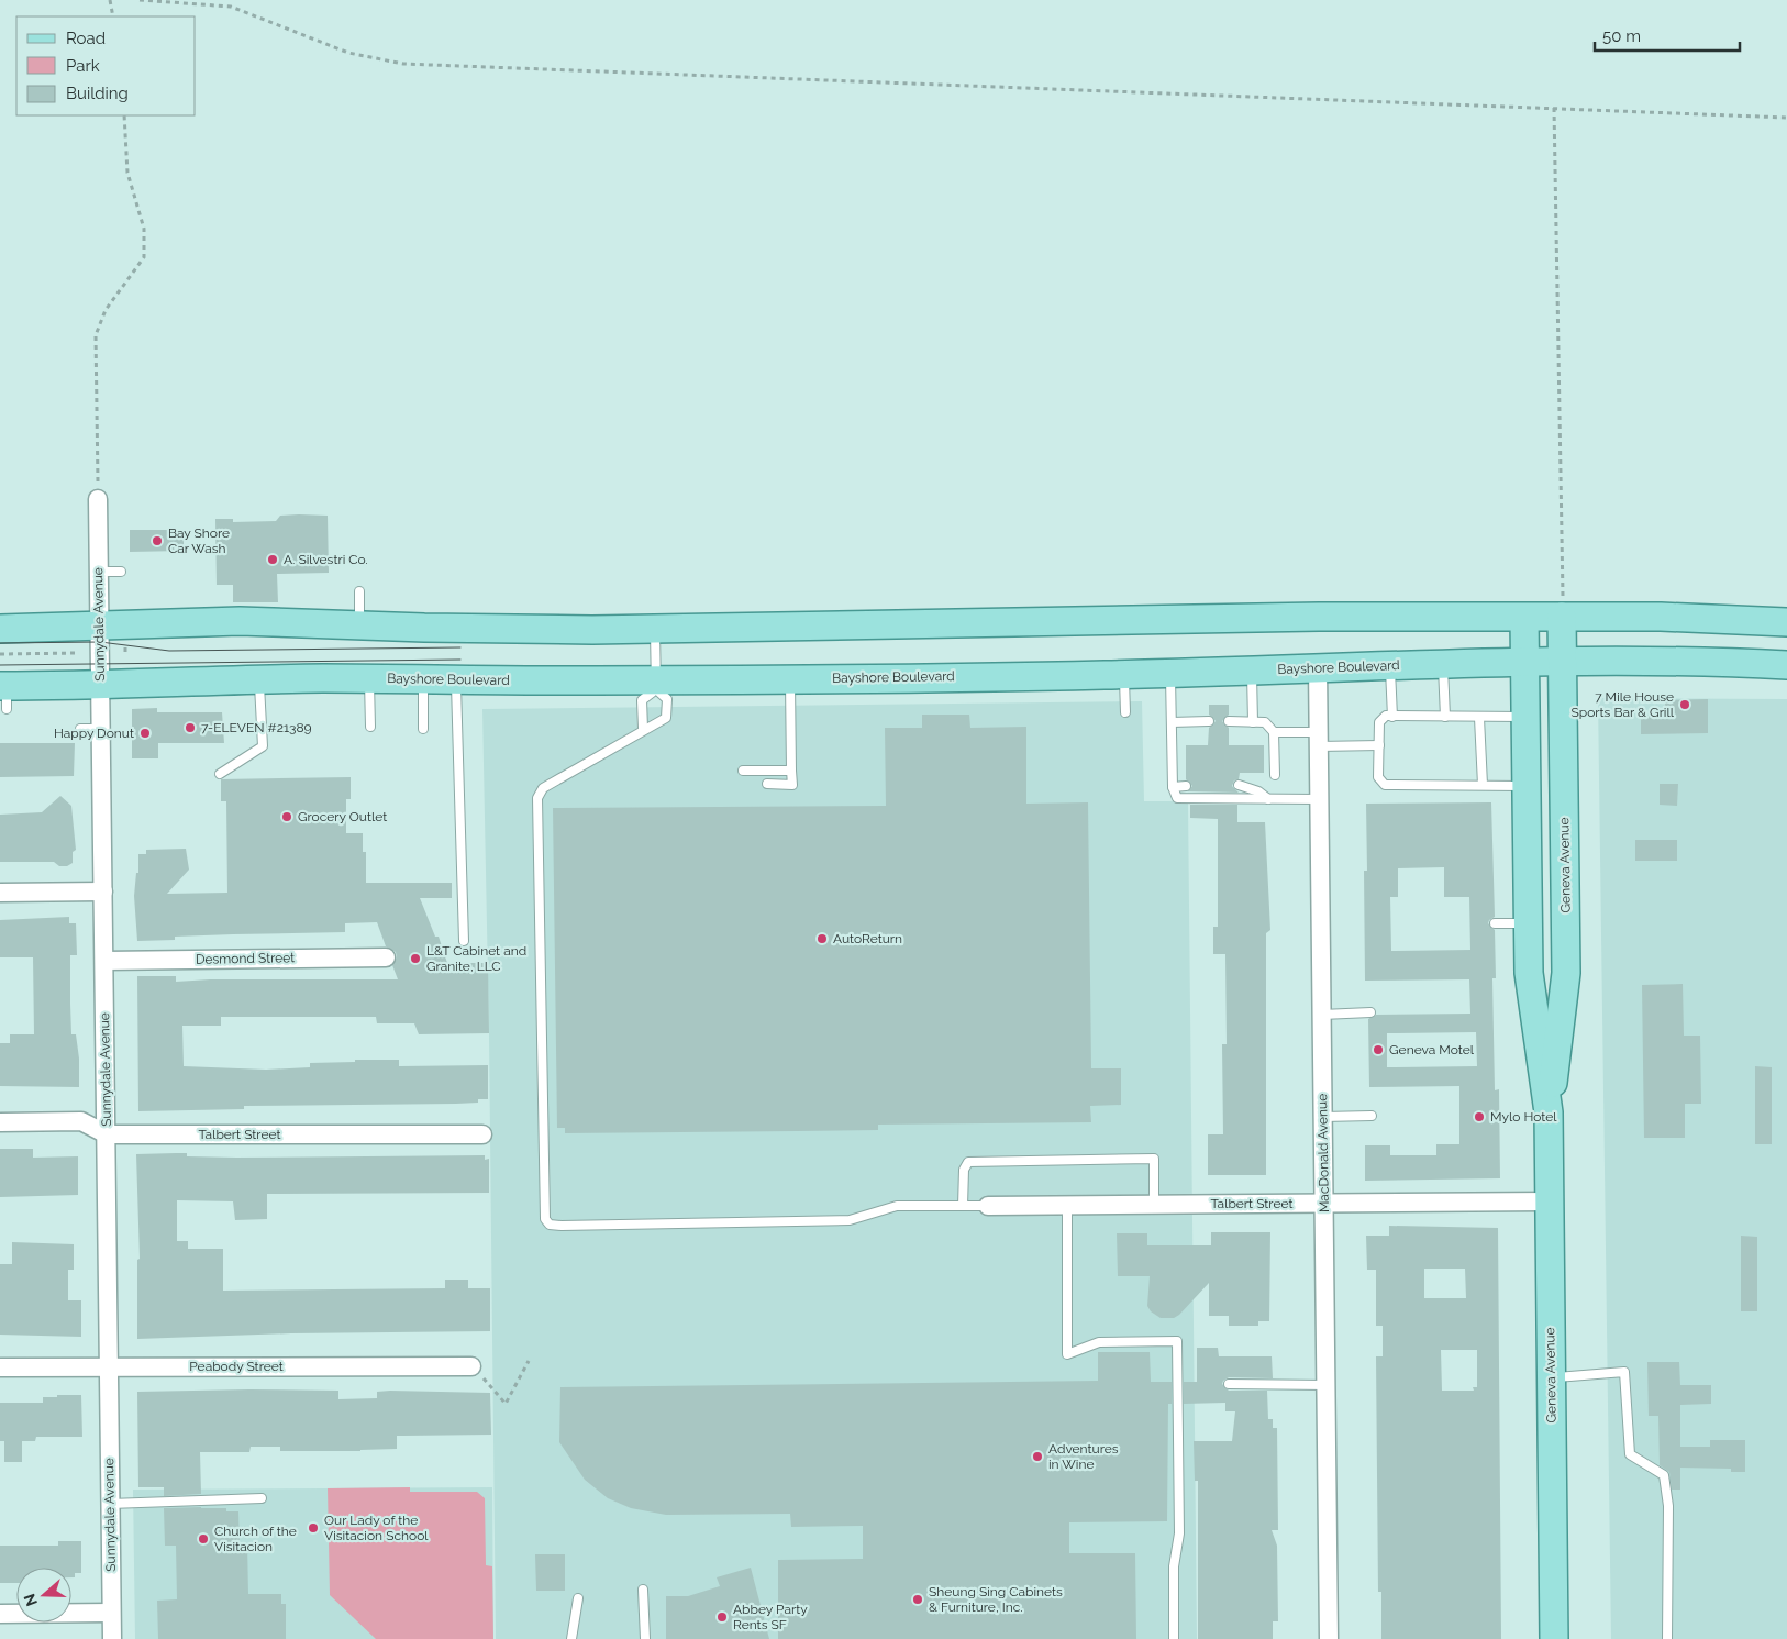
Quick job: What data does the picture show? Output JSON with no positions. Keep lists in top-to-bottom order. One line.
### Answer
{"streets":{"main road":["Bayshore Boulevard","Geneva Avenue"],"street":["Sunnydale Avenue","Desmond Street","Talbert Street","MacDonald Avenue","Peabody Street"]},"crossings":[["Sunnydale Avenue","Bayshore Boulevard"],["Sunnydale Avenue","Desmond Street"],["Sunnydale Avenue","Talbert Street"],["Sunnydale Avenue","Peabody Street"],["Bayshore Boulevard","Geneva Avenue"],["Bayshore Boulevard","MacDonald Avenue"],["Geneva Avenue","Talbert Street"],["Talbert Street","MacDonald Avenue"]],"places":["Bay Shore Car Wash","A. Silvestri Co.","7 Mile House Sports Bar & Grill","7-ELEVEN #21389","Happy Donut","Grocery Outlet","AutoReturn","L&T Cabinet and Granite, LLC","Geneva Motel","Mylo Hotel","Adventures in Wine","Our Lady of the Visitacion School","Church of the Visitacion","Sheung Sing Cabinets & Furniture, Inc.","Abbey Party Rents SF"],"legend":["Road","Park","Building"],"scale_bar":"50 m","north":"left"}
